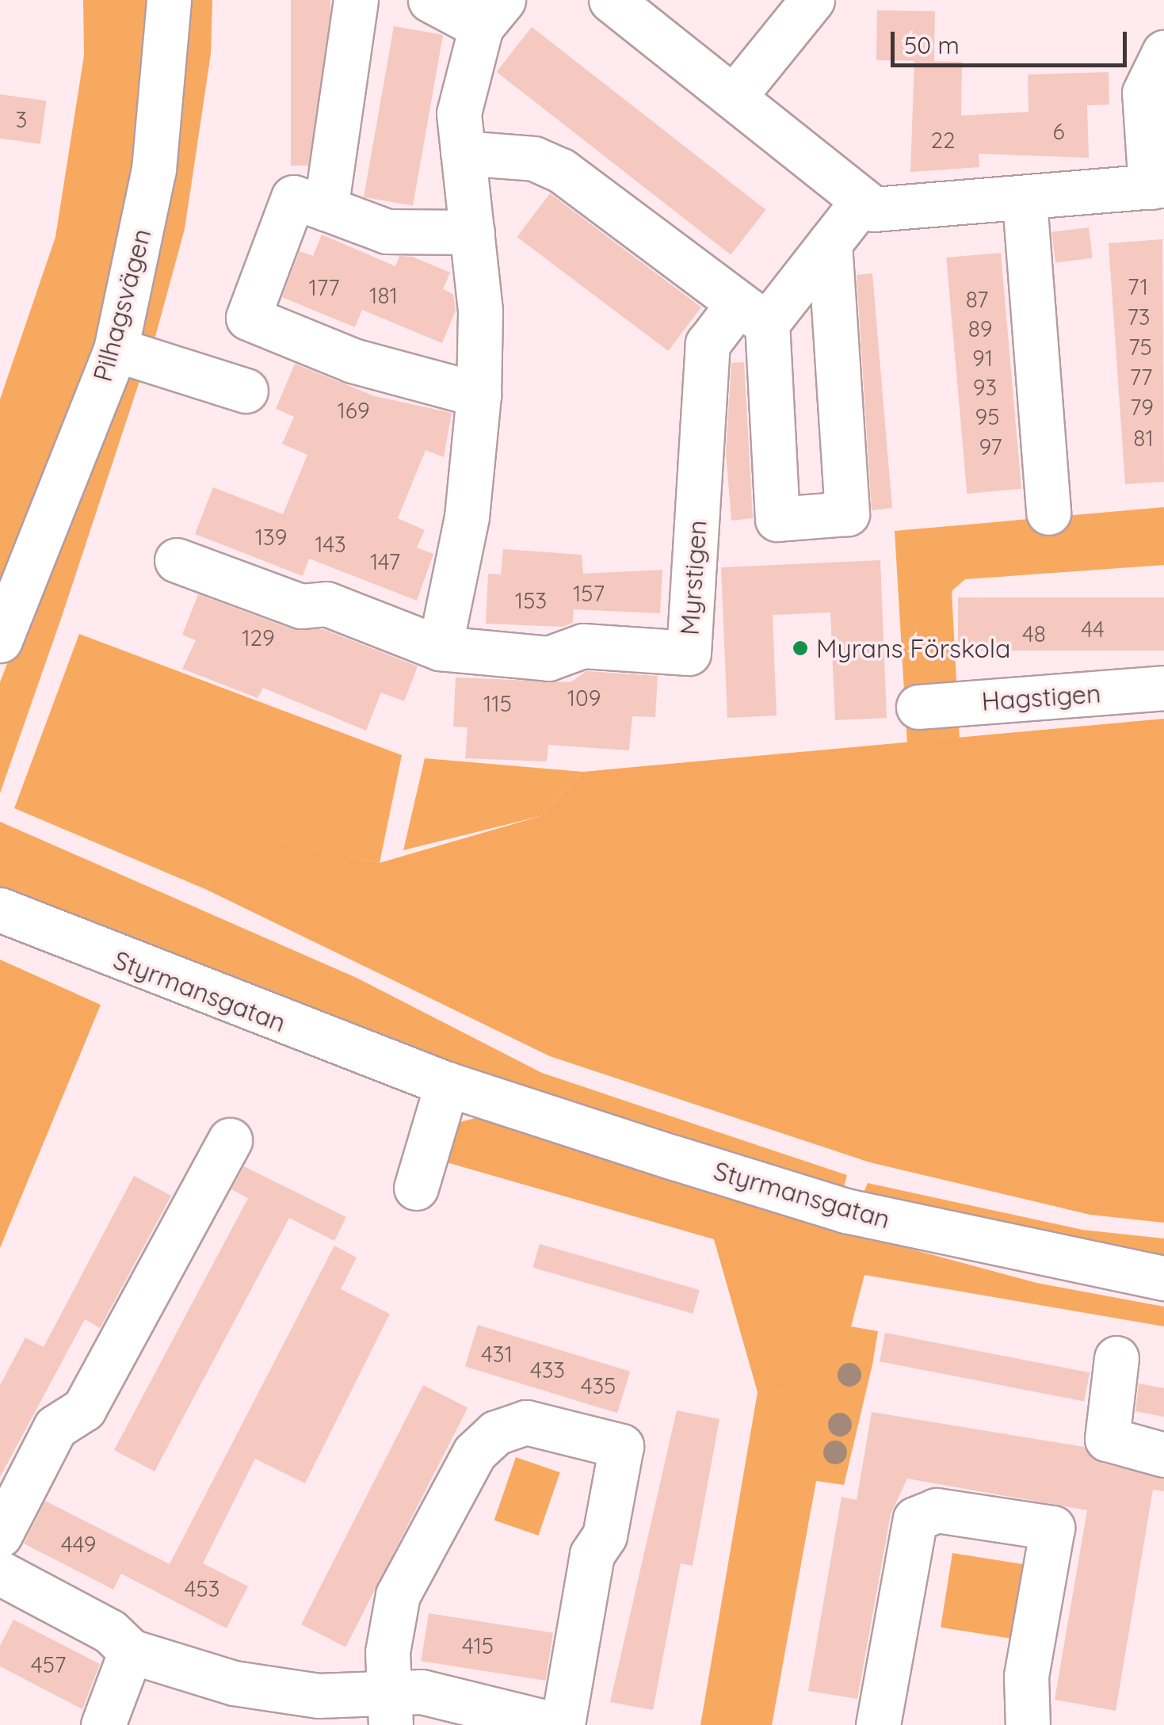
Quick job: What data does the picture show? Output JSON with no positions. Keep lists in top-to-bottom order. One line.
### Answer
{"streets":{"street":["Pilhagsvägen","Myrstigen","Hagstigen","Styrmansgatan"]},"places":["Myrans Förskola"],"house_numbers":["3","6","22","71","177","181","87","73","89","75","91","77","93","79","169","95","81","97","139","143","147","157","153","44","48","129","109","115","431","433","435","449","453","415","457"],"scale_bar":"50 m"}
